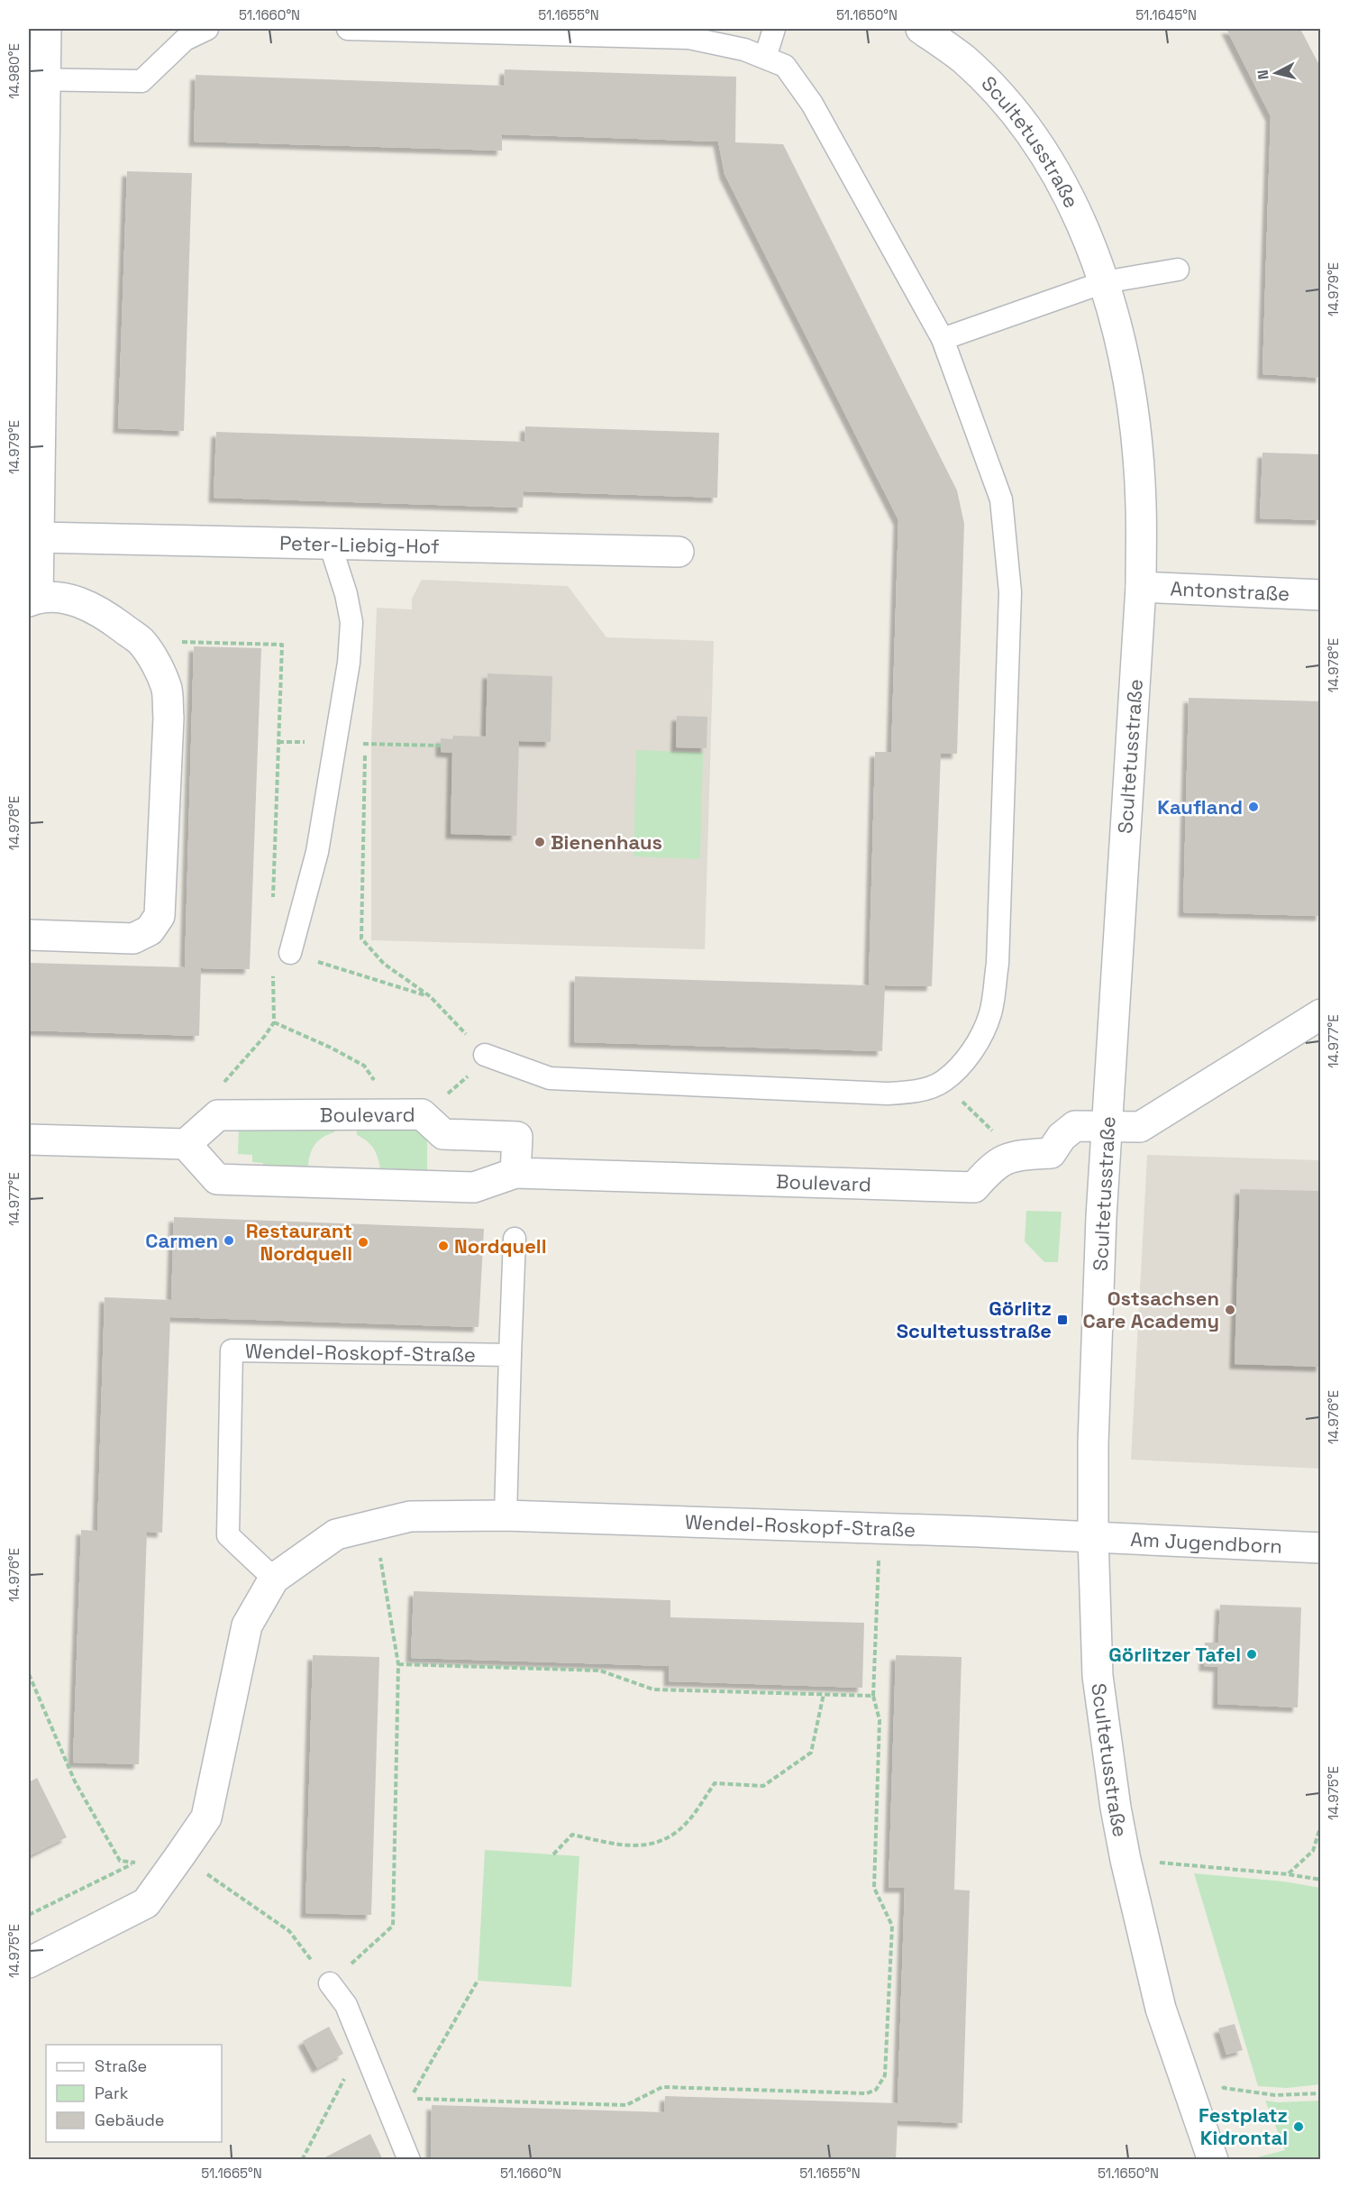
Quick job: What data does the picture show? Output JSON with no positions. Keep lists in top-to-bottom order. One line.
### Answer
{"streets":{"street":["Scultetusstraße","Peter-Liebig-Hof","Antonstraße","Boulevard","Wendel-Roskopf-Straße","Am Jugendborn"]},"crossings":[["Scultetusstraße","Antonstraße"],["Scultetusstraße","Boulevard"],["Scultetusstraße","Wendel-Roskopf-Straße"],["Scultetusstraße","Am Jugendborn"],["Wendel-Roskopf-Straße","Am Jugendborn"]],"places":{"other":["Kaufland","Bienenhaus","Carmen","Restaurant Nordquell","Nordquell","Ostsachsen Care Academy","Görlitzer Tafel","Festplatz Kidrontal"],"transit":["Görlitz Scultetusstraße"]},"legend":["Straße","Park","Gebäude"],"north":"left","coordinates":["51.1660°N","51.1655°N","51.1650°N","51.1645°N","14.980°E","14.979°E","14.978°E","14.977°E","14.976°E","14.975°E","51.1665°N"]}
